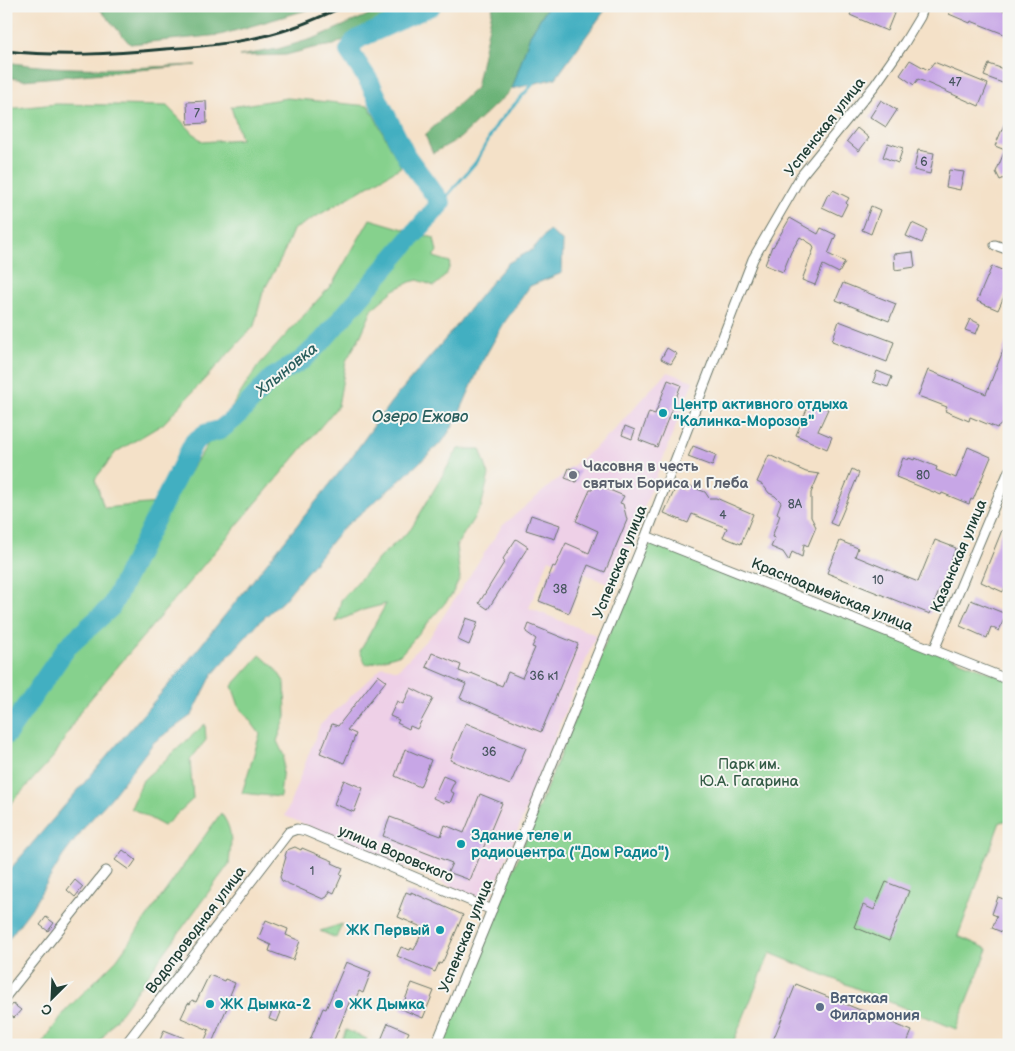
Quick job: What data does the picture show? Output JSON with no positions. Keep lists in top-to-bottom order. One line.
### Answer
{"streets":{"street":["Успенская улица","Казанская улица","Красноармейская улица","улица Воровского","Водопроводная улица"]},"crossings":[["Успенская улица","Красноармейская улица"],["Успенская улица","улица Воровского"],["Казанская улица","Красноармейская улица"],["улица Воровского","Водопроводная улица"]],"water":["Хлыновка","Озеро Ежово"],"parks":["Парк им. Ю.А. Гагарина"],"places":["Центр активного отдыха \"Калинка-Морозов\"","Часовня в честь святых Бориса и Глеба","Здание теле и радиоцентра (\"Дом Радио\")","ЖК Первый","ЖК Дымка-2","ЖК Дымка","Вятская Филармония"],"house_numbers":["47","7","6","80","8А","4","10","38","36 к1","36","1"],"north":"bottom left"}
